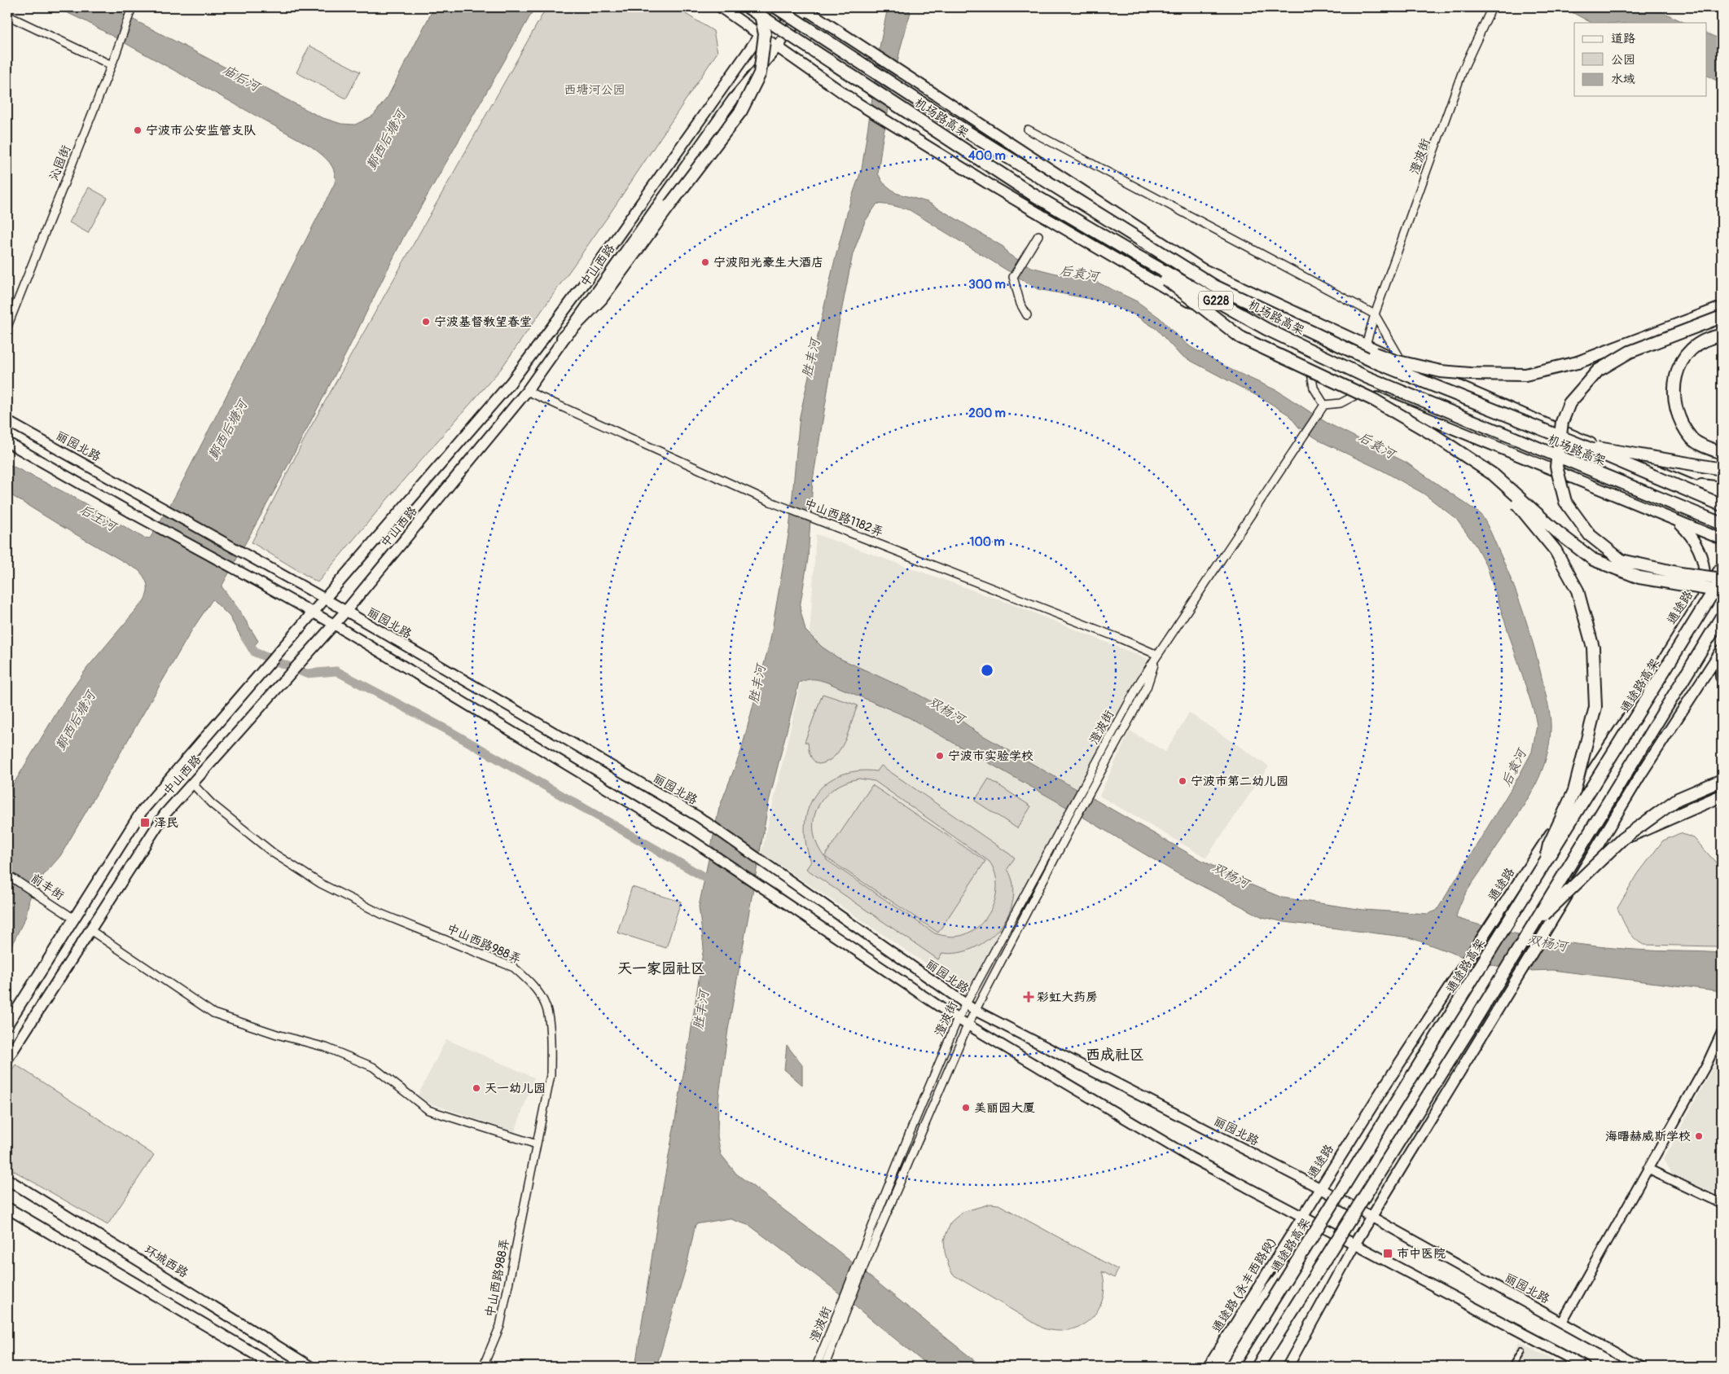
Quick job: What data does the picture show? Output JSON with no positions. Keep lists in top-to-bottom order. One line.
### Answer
{"streets":{"highway":["机场路高架","G228","通途路高架"],"main road":["中山西路","丽园北路","通途路","环城西路","通途路 (永丰西路段)"],"street":["澄波街","沁园街","中山西路1182弄","前丰街","中山西路988弄"]},"crossings":[["澄波街","丽园北路"],["澄波街","中山西路1182弄"],["中山西路","丽园北路"],["中山西路","中山西路1182弄"],["中山西路","前丰街"],["中山西路","中山西路988弄"],["丽园北路","通途路"],["通途路","通途路 (永丰西路段)"]],"districts":["天一家园社区","西成社区"],"water":["庙后河","鄞西后塘河","后袁河","胜丰河","后王河","双杨河"],"parks":["西塘河公园"],"places":{"other":["宁波市公安监管支队","宁波阳光豪生大酒店","宁波基督教望春堂","宁波市实验学校","宁波市第二幼儿园","天一幼儿园","美丽园大厦","海曙赫威斯学校"],"transit":["泽民","市中医院"],"health":["彩虹大药房"]},"legend":["道路","公园","水域"],"rings":["400 m","300 m","200 m","100 m"]}
